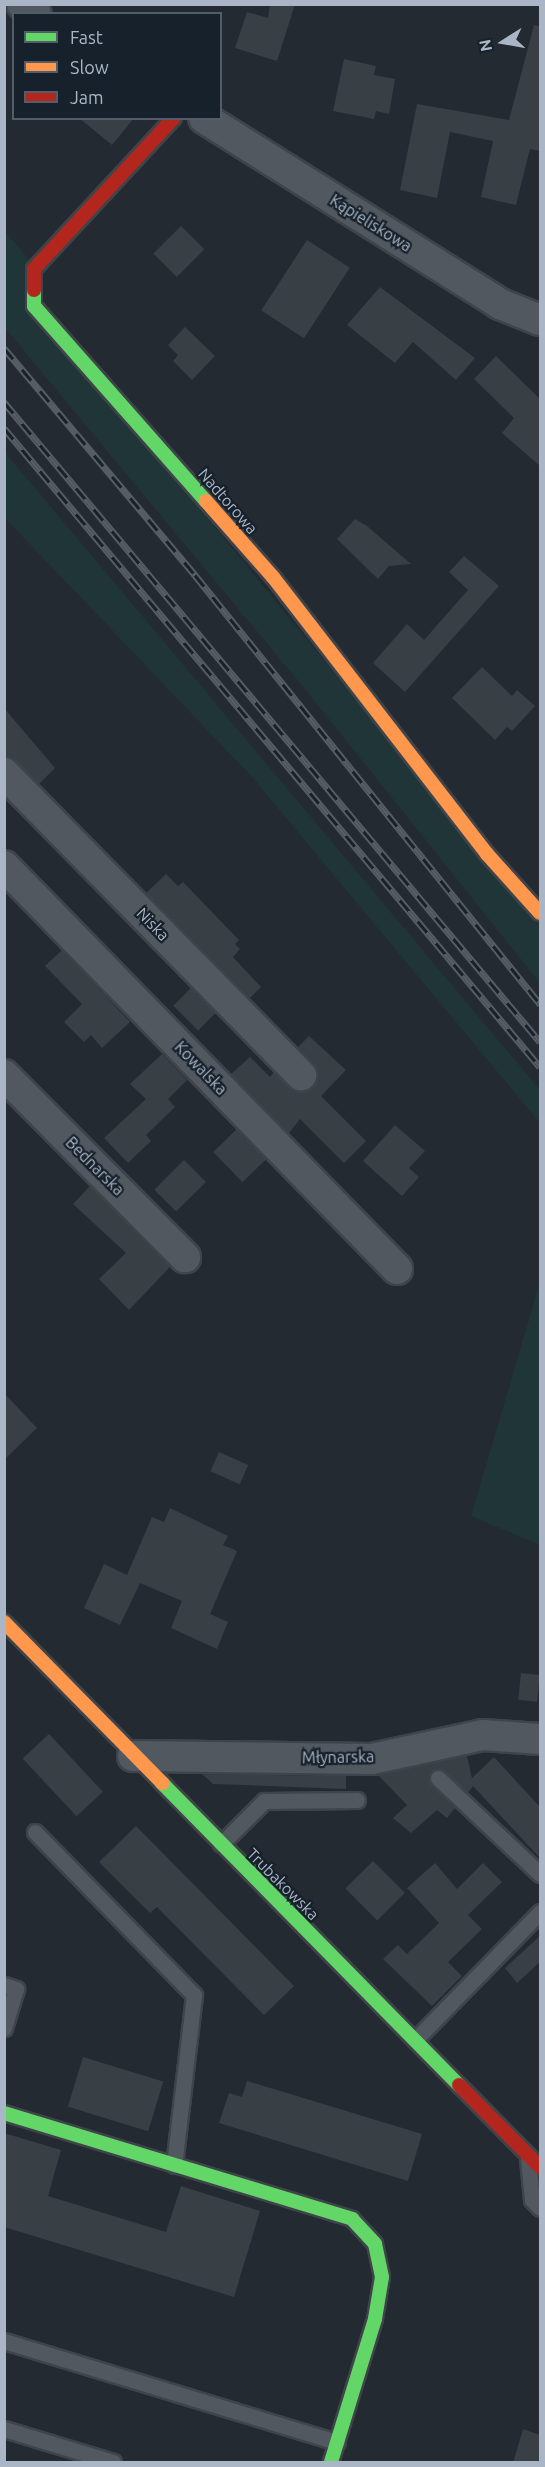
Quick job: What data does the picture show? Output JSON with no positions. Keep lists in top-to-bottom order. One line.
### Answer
{"streets":{"street":["Kąpieliskowa","Nadtorowa","Niska","Kowalska","Bednarska","Młynarska","Trubakowska"]},"crossings":[["Młynarska","Trubakowska"]],"legend":["Fast","Slow","Jam"],"north":"left"}
